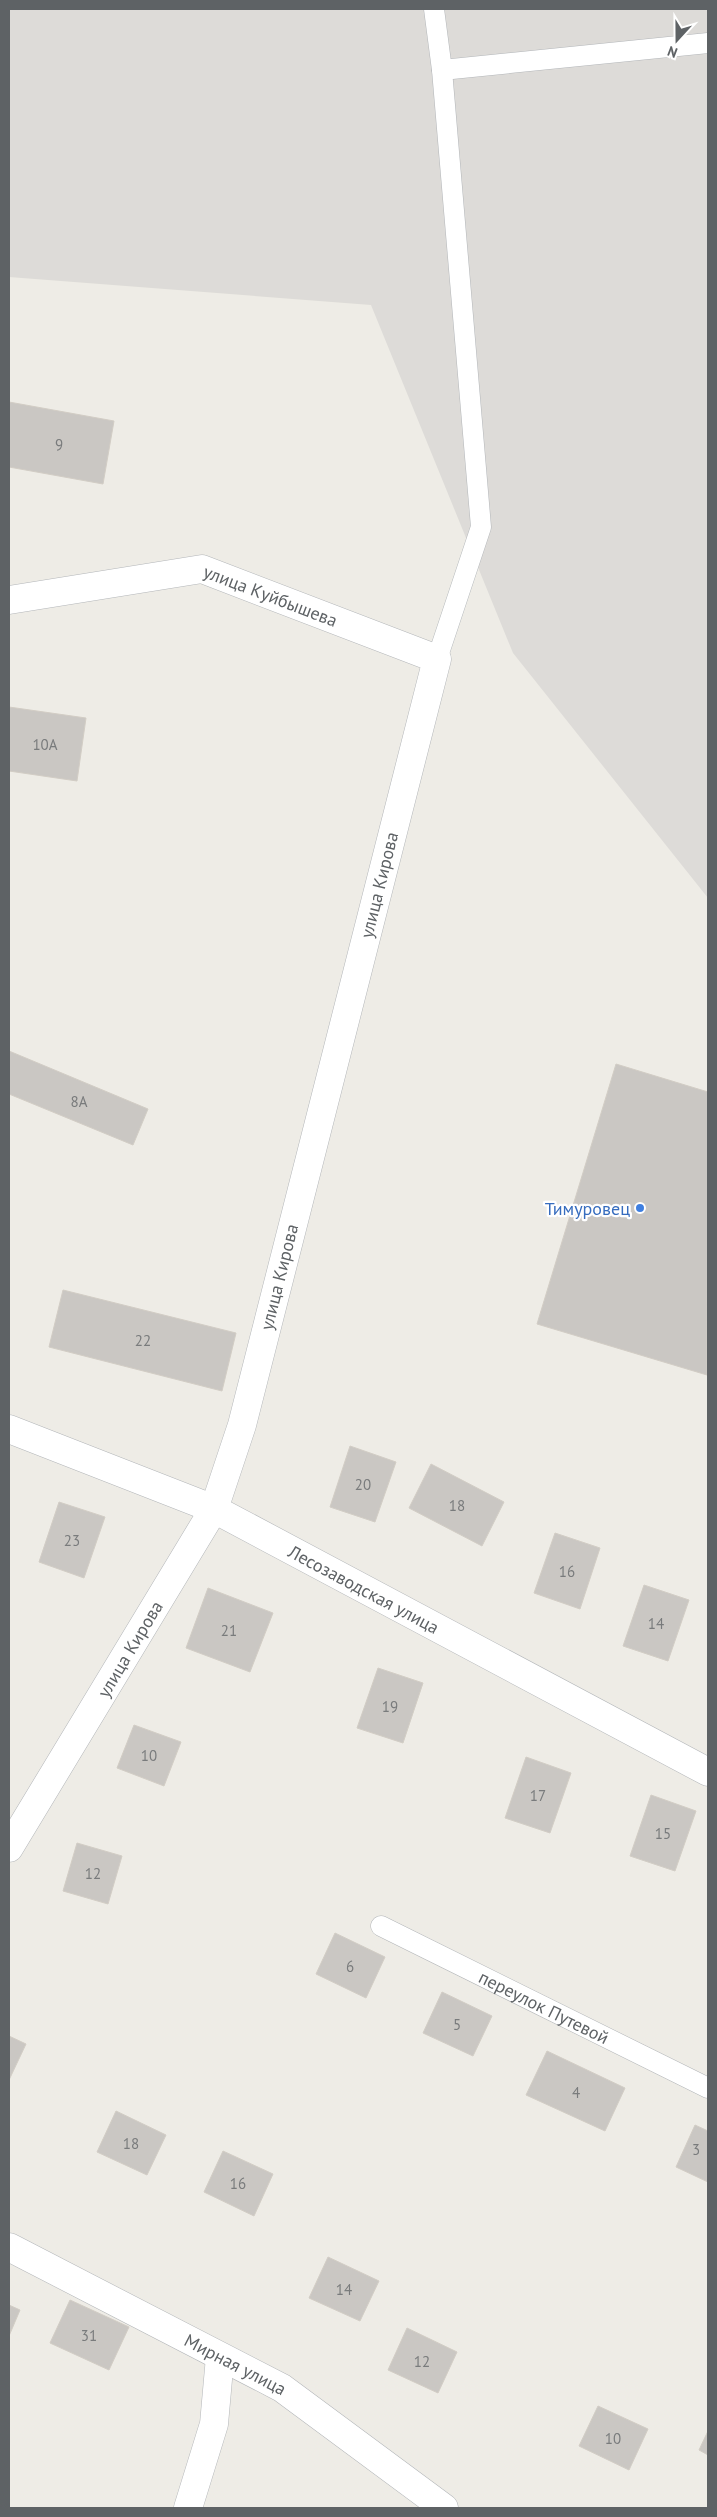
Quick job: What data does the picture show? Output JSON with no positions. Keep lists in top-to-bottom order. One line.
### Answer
{"streets":{"street":["улица Куйбышева","улица Кирова","Лесозаводская улица","Мирная улица"],"lane":["переулок Путевой"]},"crossings":[["улица Куйбышева","улица Кирова"],["улица Кирова","Лесозаводская улица"]],"places":["Тимуровец"],"house_numbers":["9","10А","8А","22","20","18","23","16","14","21","19","10","17","15","12","6","5","4","18","3","16","14","31","12","10"],"north":"bottom"}
